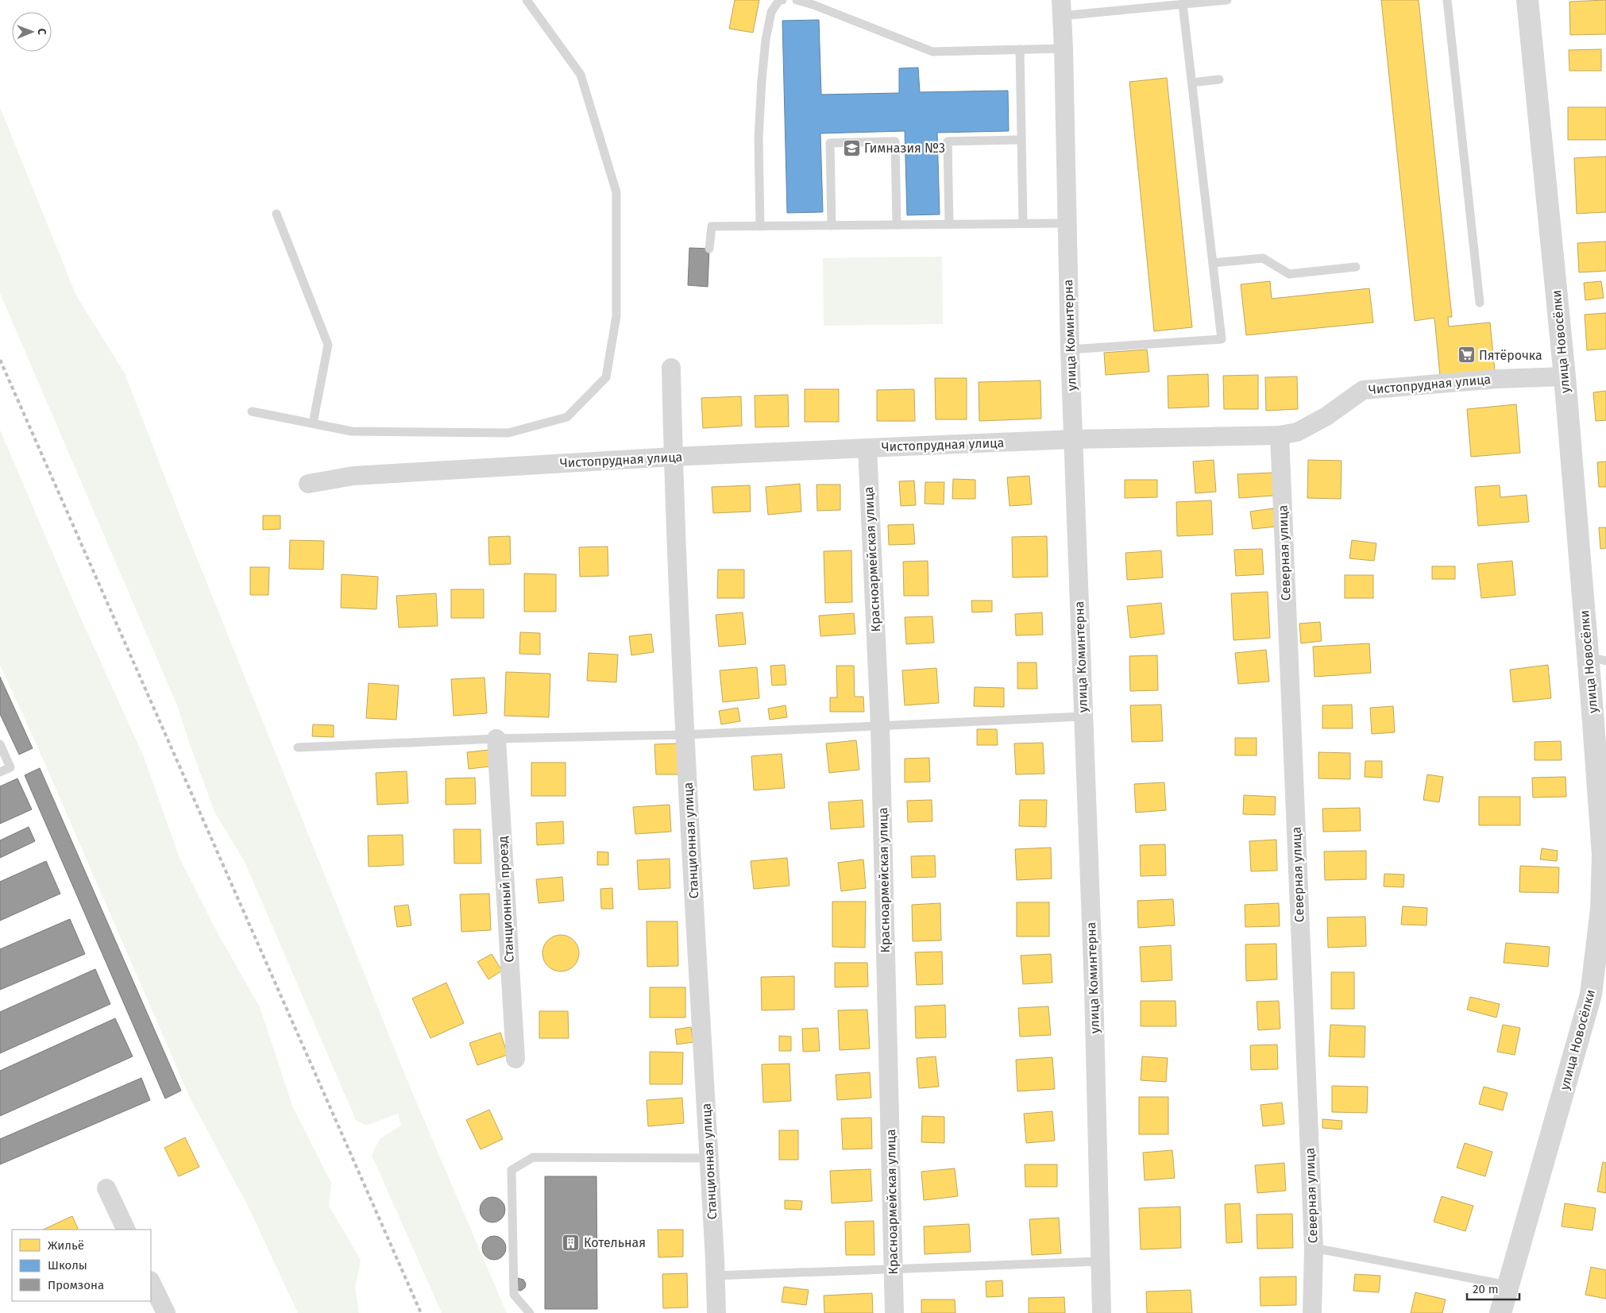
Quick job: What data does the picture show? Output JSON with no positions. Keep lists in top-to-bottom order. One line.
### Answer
{"streets":{"street":["улица Коминтерна","улица Новосёлки","Чистопрудная улица","Северная улица","Красноармейская улица","Станционная улица","Станционный проезд"]},"crossings":[["улица Коминтерна","Чистопрудная улица"],["улица Новосёлки","Чистопрудная улица"],["Чистопрудная улица","Северная улица"],["Чистопрудная улица","Красноармейская улица"],["Чистопрудная улица","Станционная улица"]],"places":{"school or university":["Гимназия №3"],"supermarket":["Пятёрочка"],"building":["Котельная"]},"legend":["Жильё","Школы","Промзона"],"scale_bar":"20 m","north":"right"}
